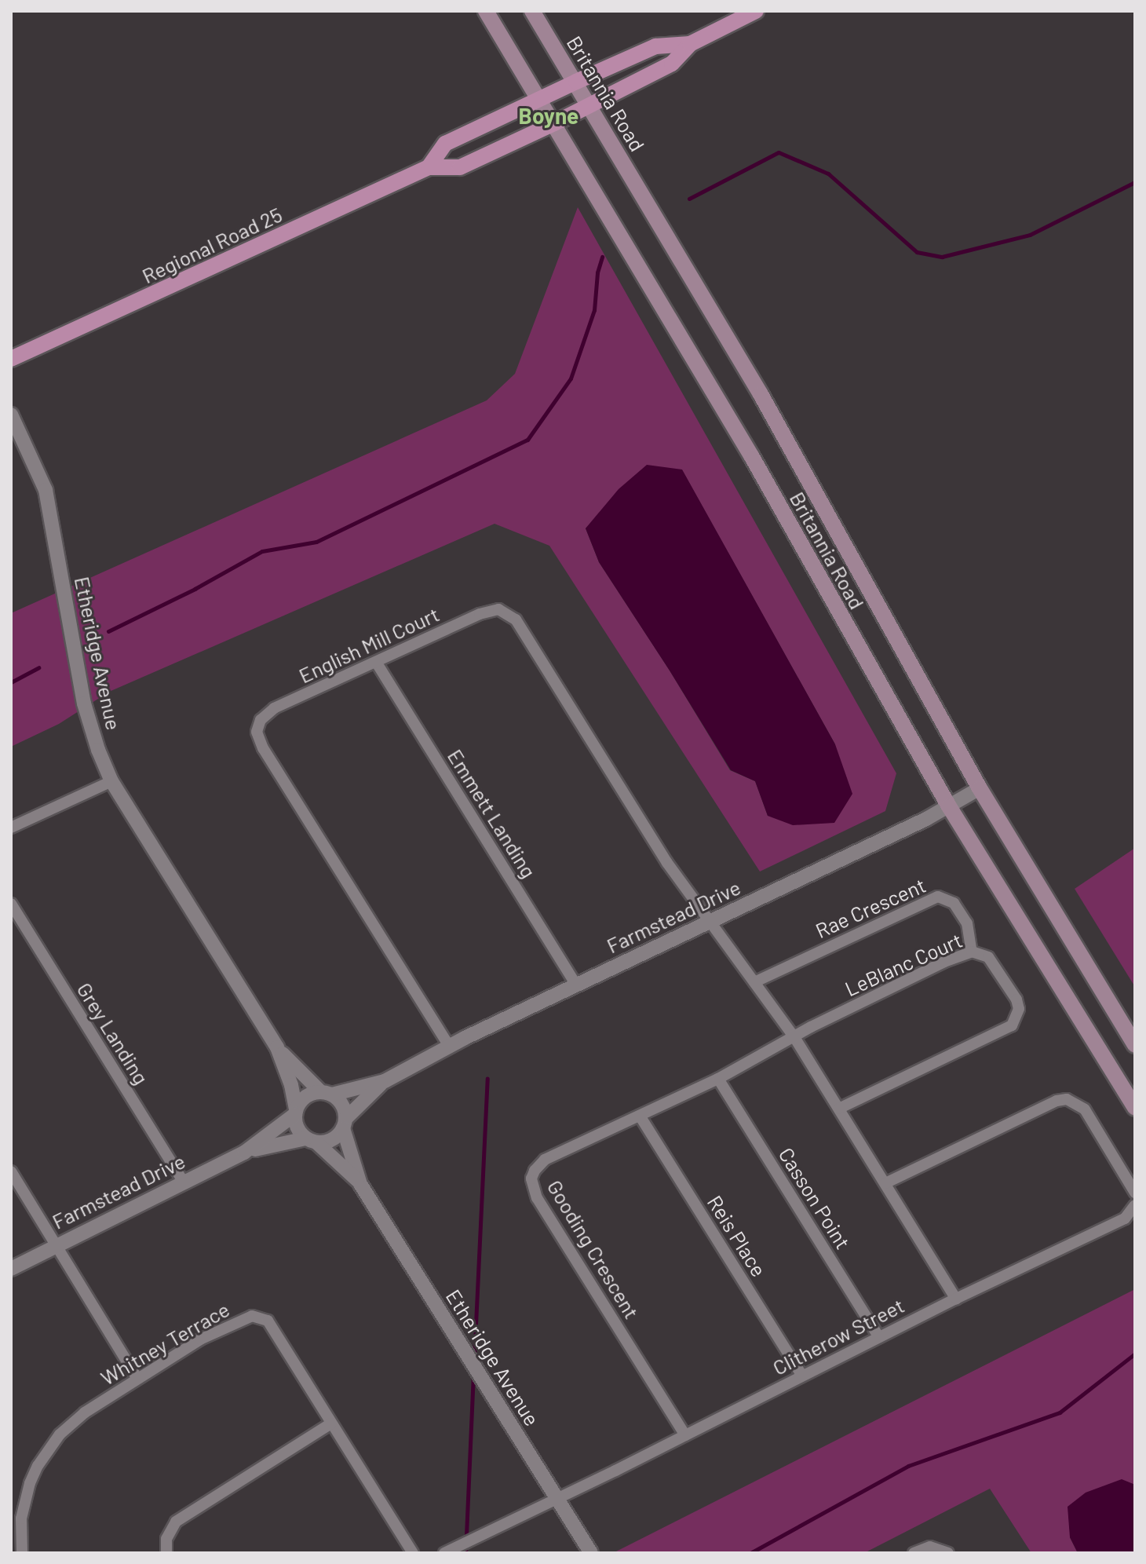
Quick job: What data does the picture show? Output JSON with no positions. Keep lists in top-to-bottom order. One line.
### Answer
{"streets":{"main road":["Britannia Road","Regional Road 25"],"street":["English Mill Court","Etheridge Avenue","Emmett Landing","Rae Crescent","Farmstead Drive","LeBlanc Court","Grey Landing","Casson Point","Reis Place","Gooding Crescent","Clitherow Street","Whitney Terrace"]},"crossings":[["Britannia Road","Regional Road 25"],["Britannia Road","Farmstead Drive"],["English Mill Court","Emmett Landing"],["English Mill Court","Rae Crescent"],["English Mill Court","Farmstead Drive"],["English Mill Court","LeBlanc Court"],["English Mill Court","Gooding Crescent"],["English Mill Court","Clitherow Street"],["Etheridge Avenue","Farmstead Drive"],["Etheridge Avenue","Clitherow Street"],["Emmett Landing","Farmstead Drive"],["Rae Crescent","LeBlanc Court"],["Farmstead Drive","Grey Landing"],["LeBlanc Court","Gooding Crescent"],["Casson Point","Gooding Crescent"],["Casson Point","Clitherow Street"],["Reis Place","Gooding Crescent"],["Reis Place","Clitherow Street"],["Gooding Crescent","Clitherow Street"]],"districts":["Boyne"]}
